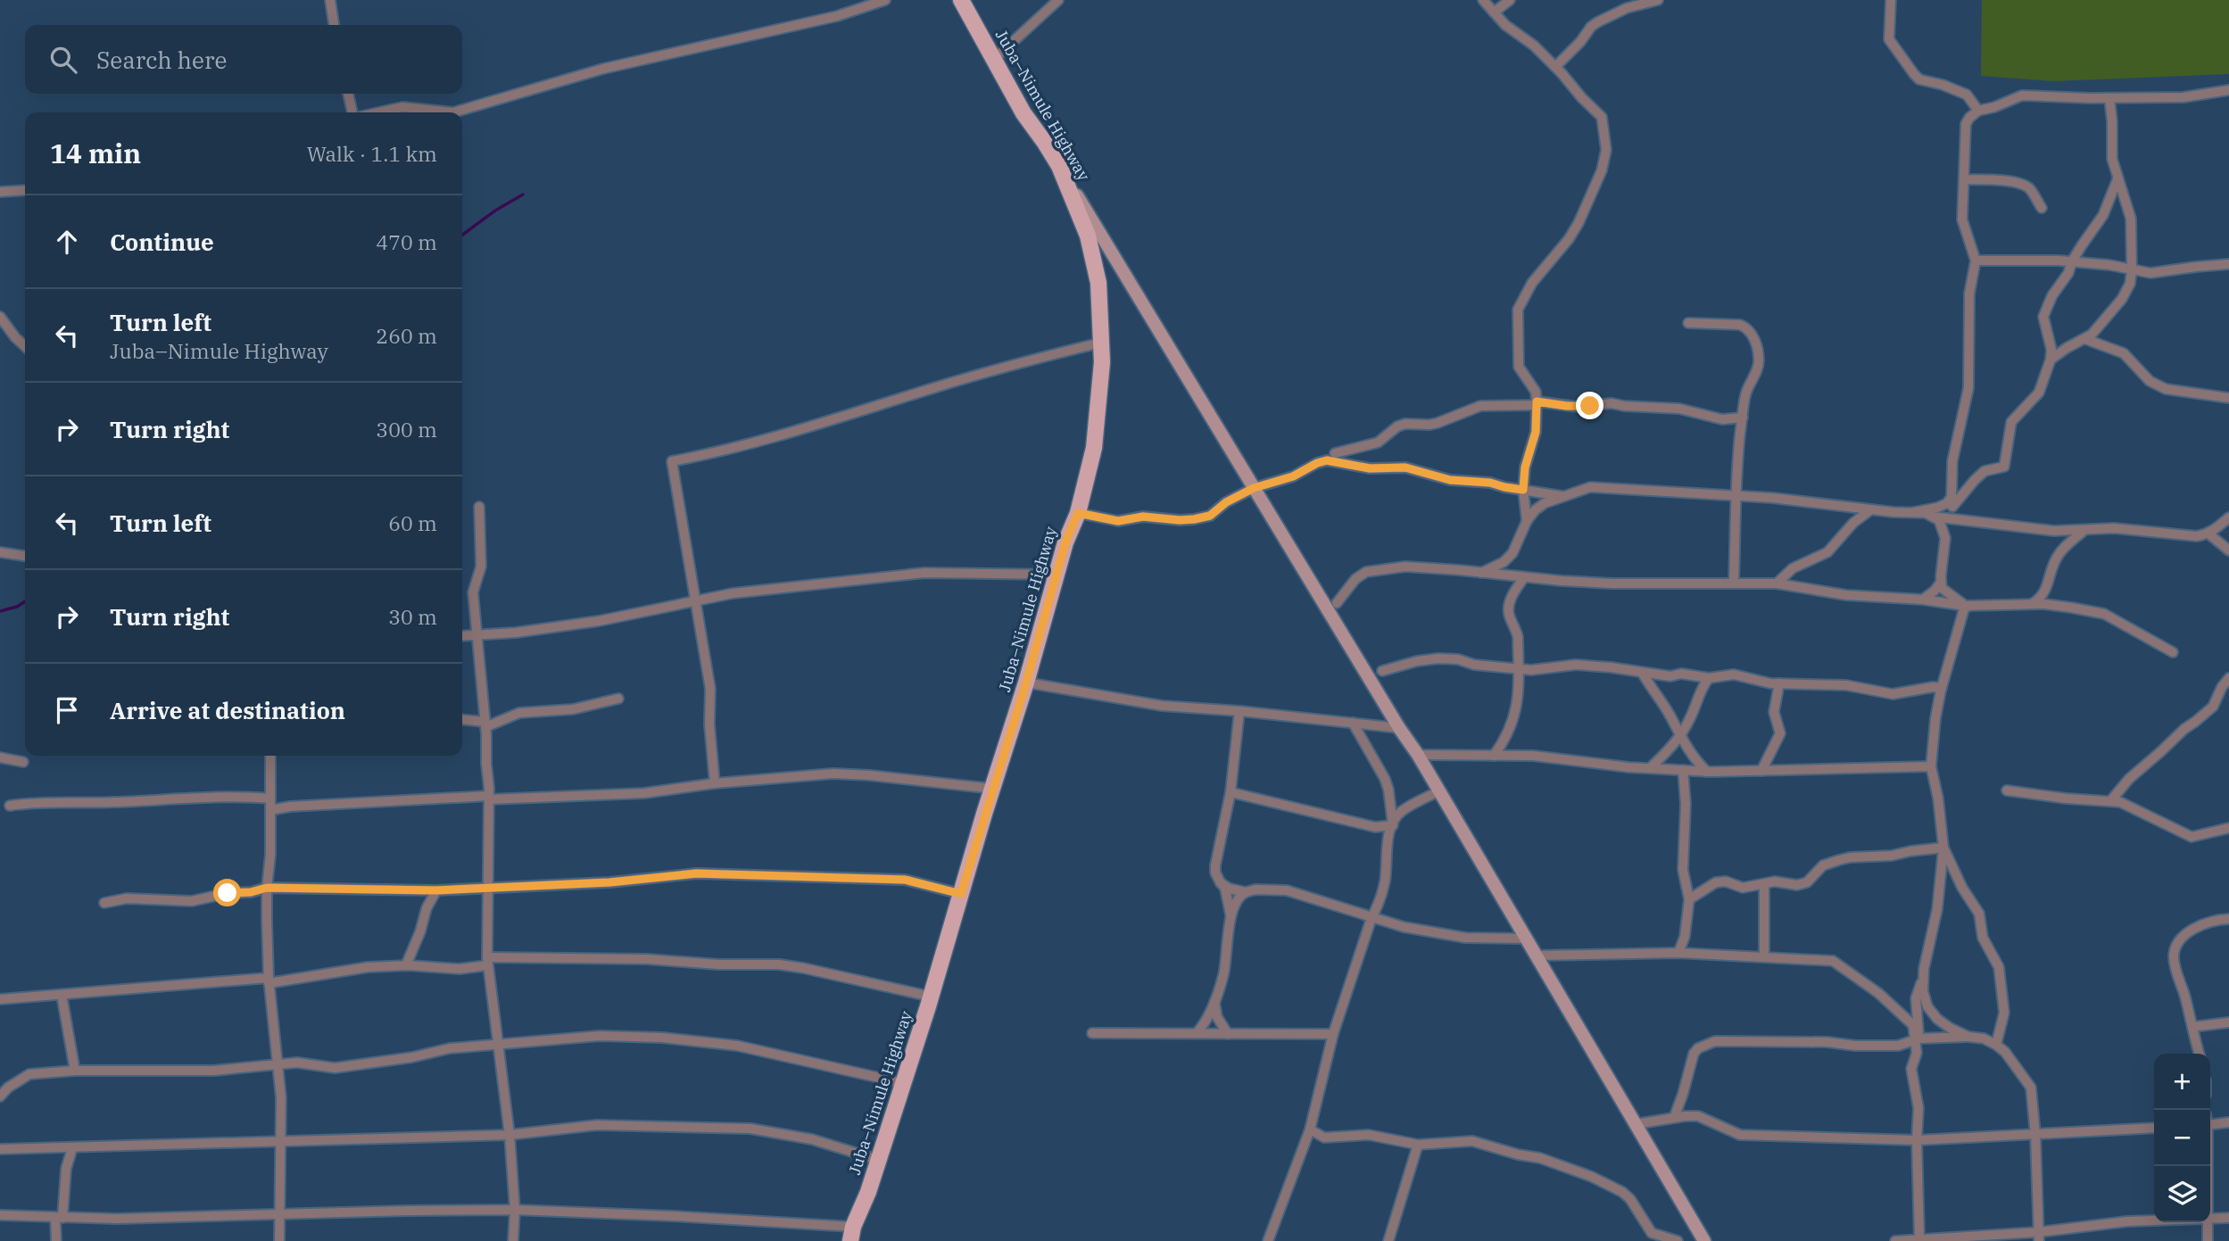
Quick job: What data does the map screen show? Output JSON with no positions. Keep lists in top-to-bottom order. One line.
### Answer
{"streets":{"main road":["Juba–Nimule Highway"]},"page":{"search":"Search here","heading":["14 min","Walk · 1.1 km"],"list":[["Continue","470 m"],["Turn left","Juba–Nimule Highway","260 m"],["Turn right","300 m"],["Turn left","60 m"],["Turn right","30 m"],"Arrive at destination"],"map_buttons":["+","−"]}}
